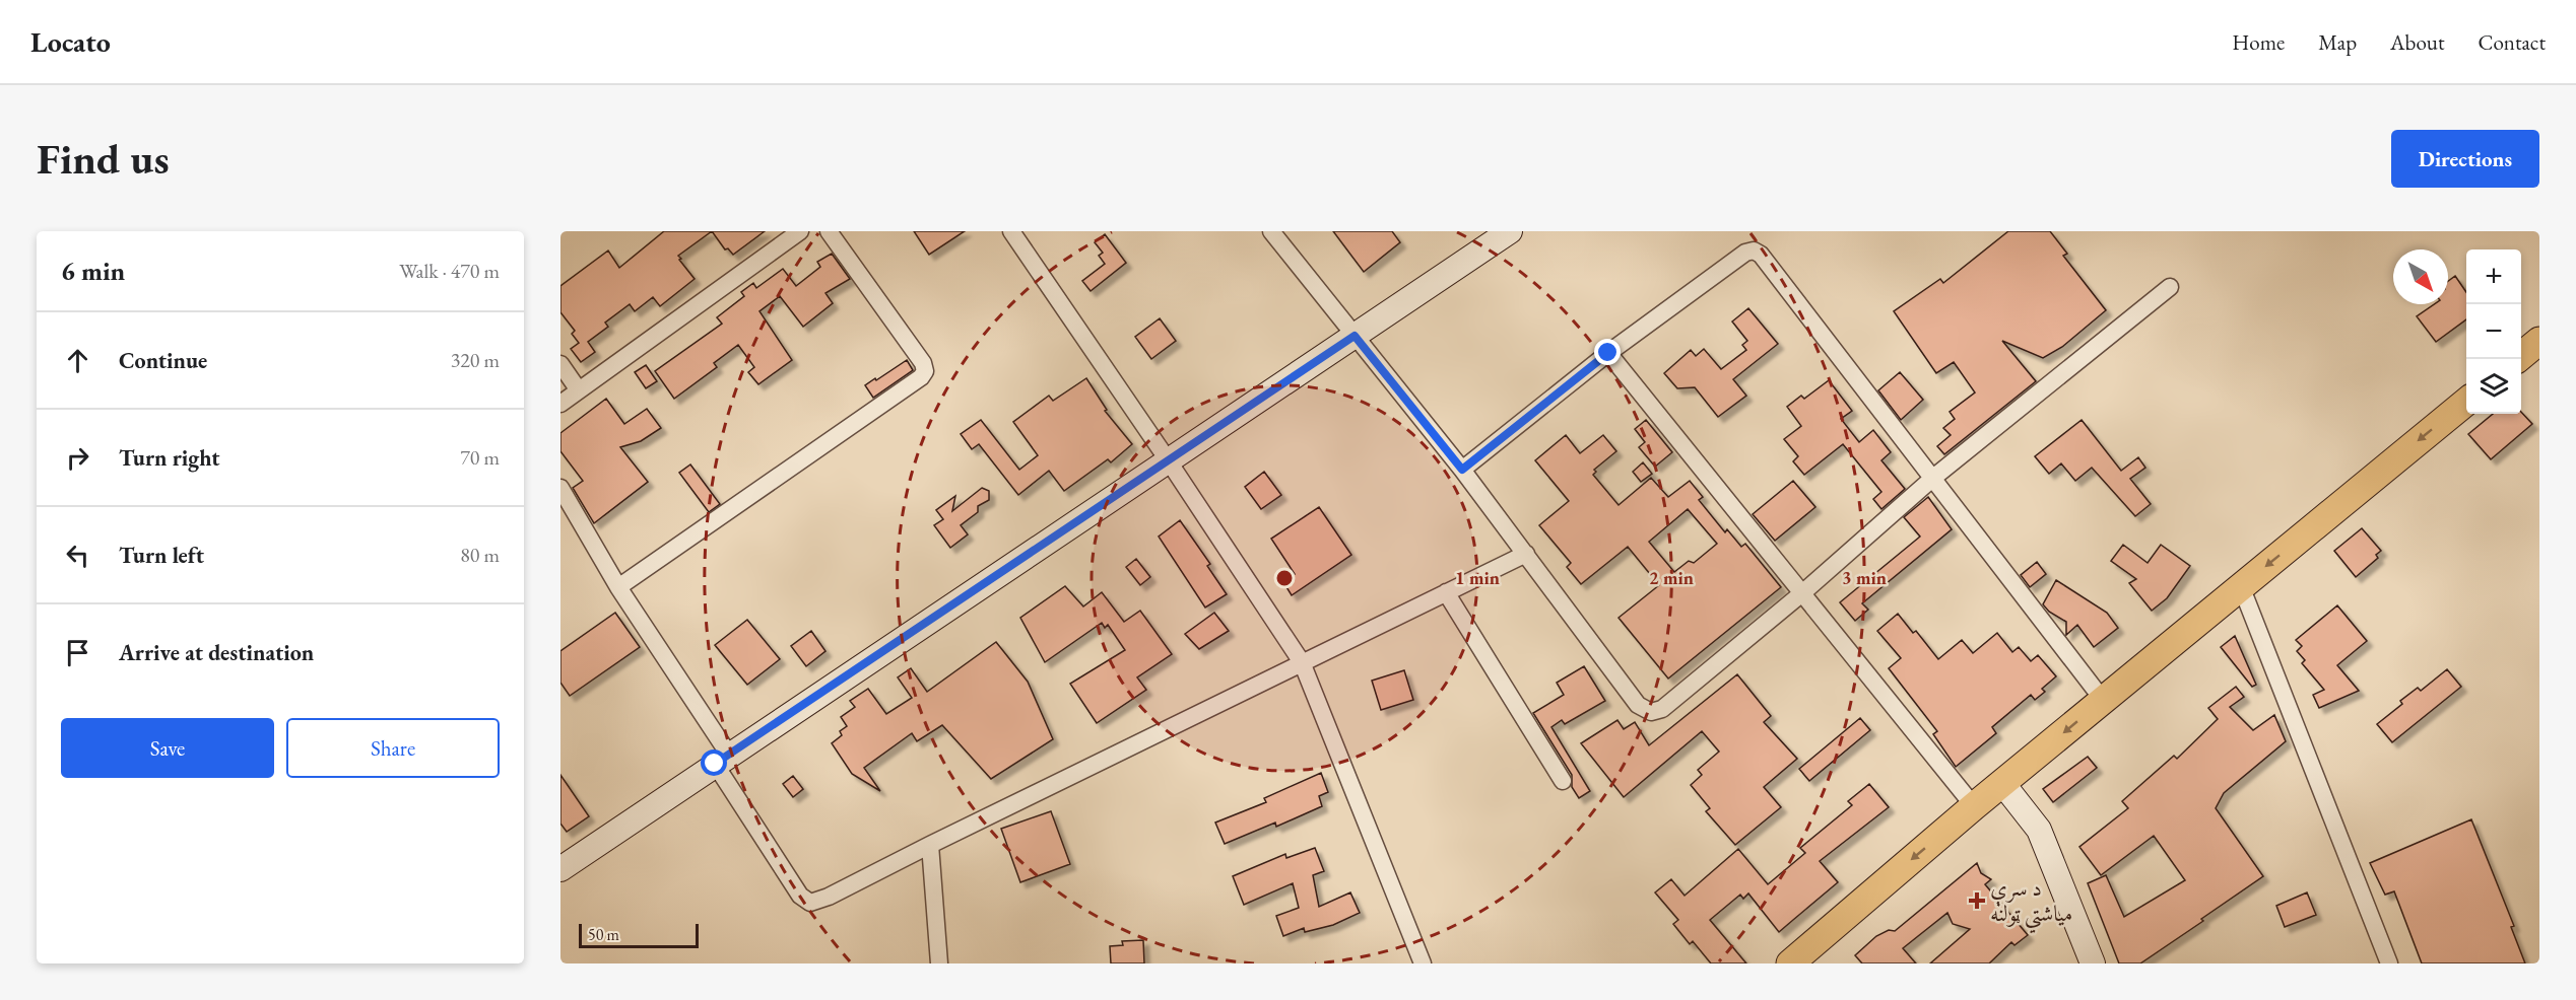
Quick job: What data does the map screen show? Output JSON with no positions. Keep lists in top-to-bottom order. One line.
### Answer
{"places":{"health":["د سرې مياشتي ټولنه"]},"scale_bar":"50 m","north":"bottom right","page":{"header":"Locato","nav":["Home","Map","About","Contact"],"buttons":["Directions",["Save","Share"]],"title":"Find us","heading":["6 min","Walk · 470 m"],"map_buttons":["+","−"],"list":[["Continue","320 m"],["Turn right","70 m"],["Turn left","80 m"],"Arrive at destination"],"scale":"50 m"},"rings":["1 min","2 min","3 min"]}
